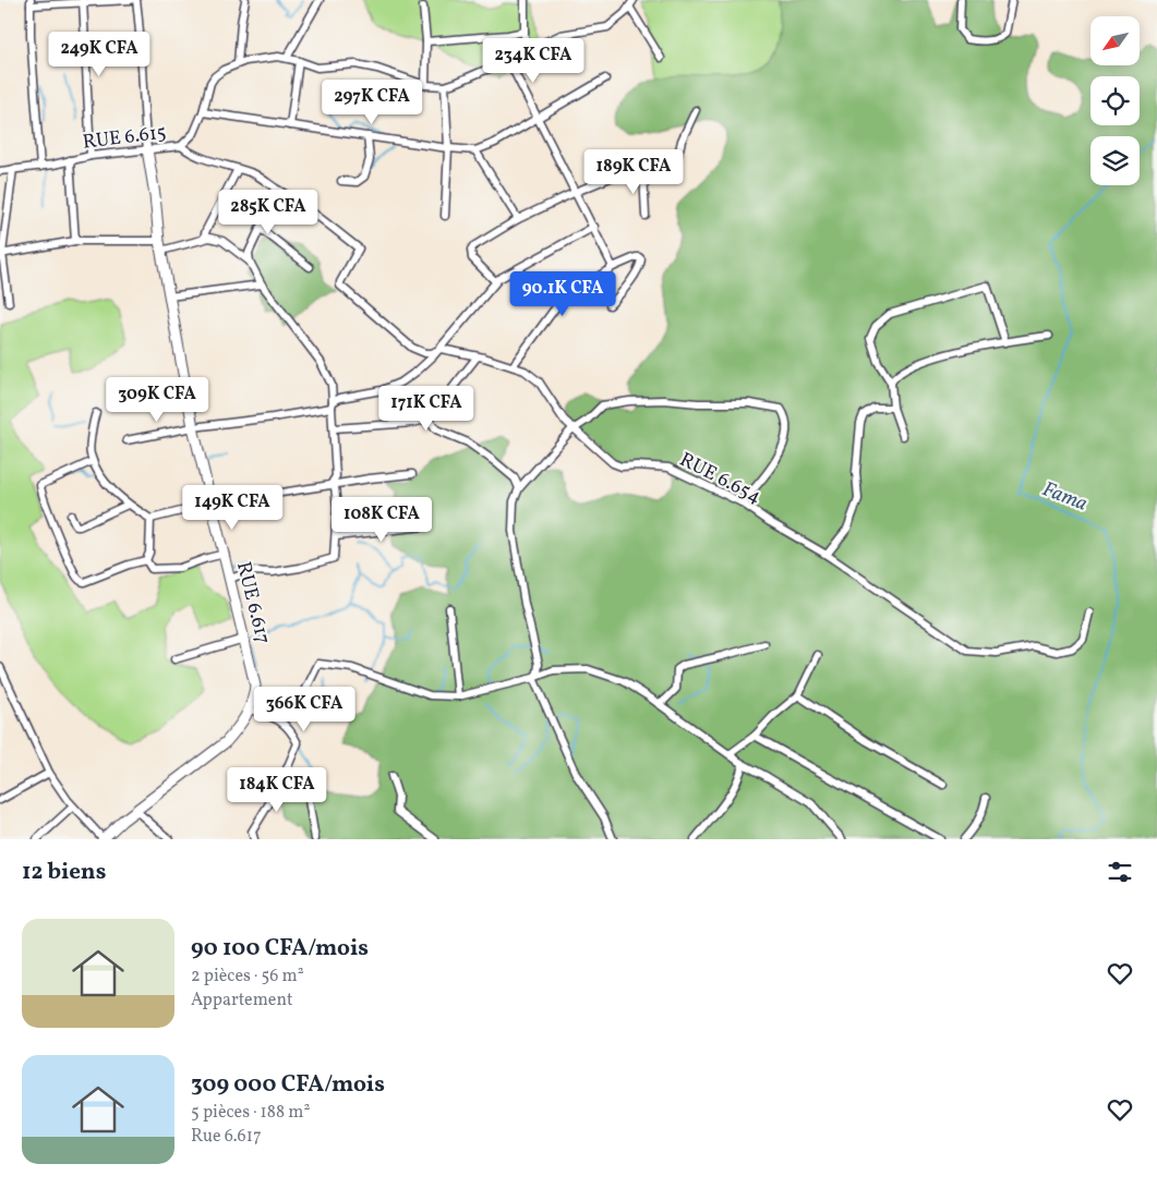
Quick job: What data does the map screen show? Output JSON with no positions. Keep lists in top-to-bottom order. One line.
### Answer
{"streets":{"street":["RUE 6.615","RUE 6.654","RUE 6.617"]},"crossings":[["RUE 6.615","RUE 6.654"],["RUE 6.615","RUE 6.617"]],"water":["Fama"],"north":"bottom left","page":{"price":["249K CFA","234K CFA","297K CFA","189K CFA","285K CFA","90.1K CFA","309K CFA","171K CFA","149K CFA","108K CFA","366K CFA","184K CFA"],"heading":"12 biens","list":[{"name":"90 100 CFA/mois","note":"2 pièces · 56 m² · Appartement"},{"name":"309 000 CFA/mois","note":"5 pièces · 188 m² · Rue 6.617"}]}}
